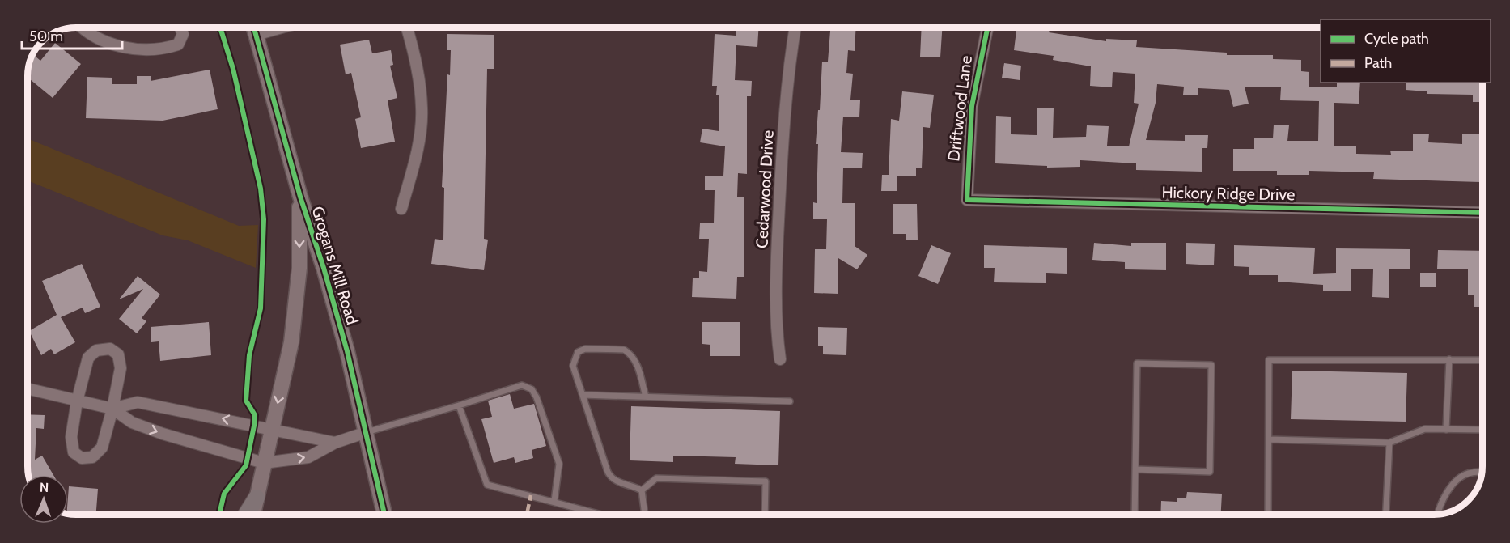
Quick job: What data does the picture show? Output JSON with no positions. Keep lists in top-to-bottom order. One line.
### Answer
{"streets":{"street":["Driftwood Lane","Cedarwood Drive","Hickory Ridge Drive","Grogans Mill Road"]},"crossings":[["Driftwood Lane","Hickory Ridge Drive"]],"legend":["Cycle path","Path"],"scale_bar":"50 m","north":"top"}
